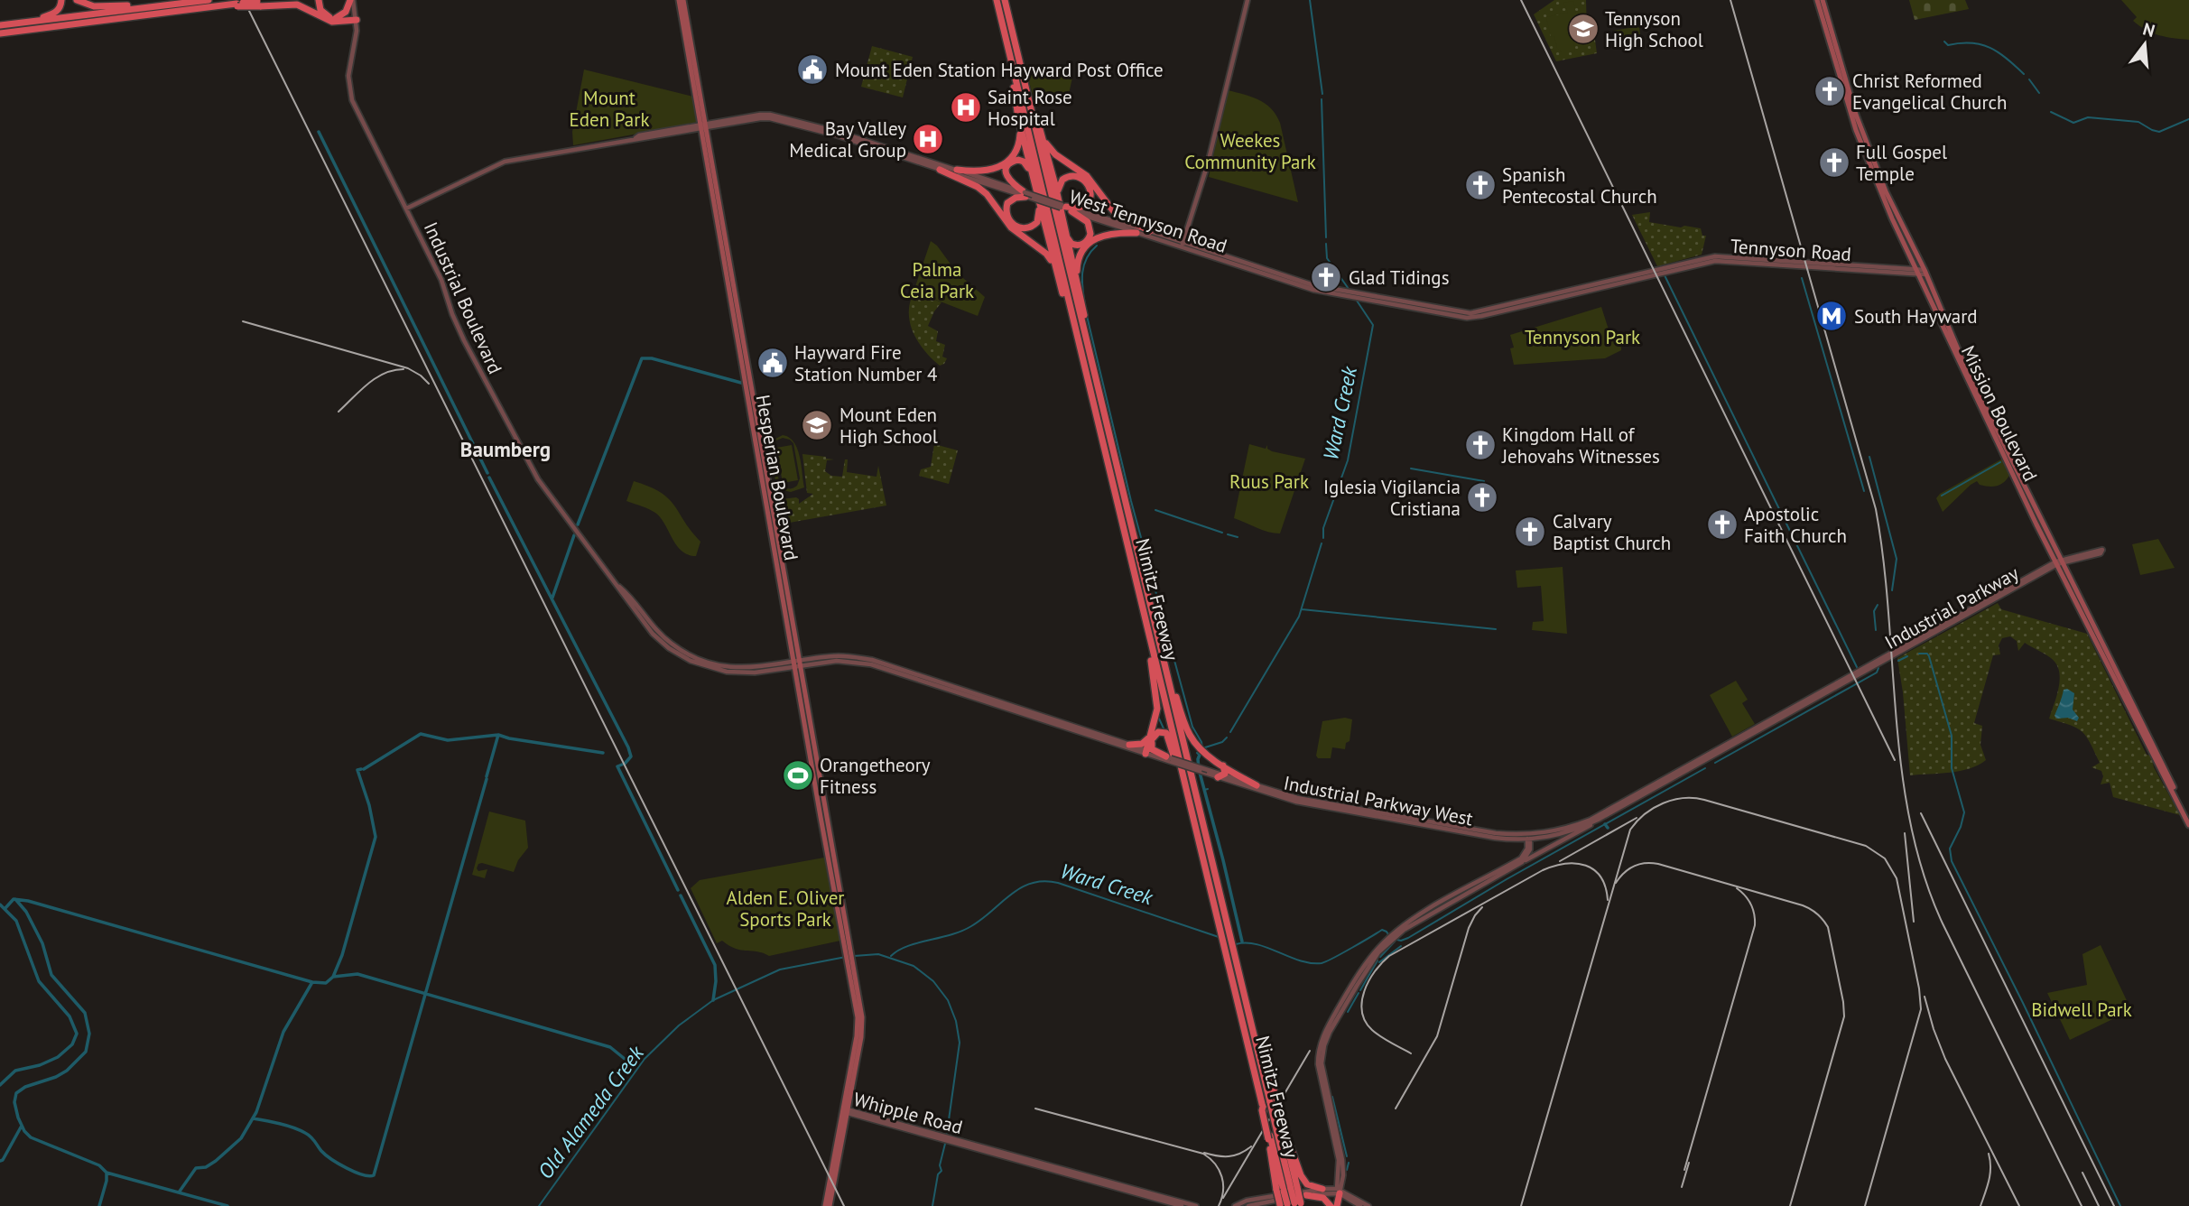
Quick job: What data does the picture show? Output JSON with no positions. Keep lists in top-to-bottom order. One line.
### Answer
{"streets":{"highway":["Nimitz Freeway"],"main road":["West Tennyson Road","Tennyson Road","Industrial Boulevard","Mission Boulevard","Hesperian Boulevard","Industrial Parkway","Industrial Parkway West","Whipple Road"]},"crossings":[["West Tennyson Road","Tennyson Road"],["West Tennyson Road","Industrial Boulevard"],["West Tennyson Road","Hesperian Boulevard"],["Tennyson Road","Mission Boulevard"],["Industrial Boulevard","Hesperian Boulevard"],["Industrial Boulevard","Industrial Parkway West"],["Mission Boulevard","Industrial Parkway"],["Hesperian Boulevard","Industrial Parkway West"],["Hesperian Boulevard","Whipple Road"],["Industrial Parkway","Industrial Parkway West"]],"districts":["Baumberg"],"water":["Ward Creek","Old Alameda Creek"],"parks":["Mount Eden Park","Weekes Community Park","Palma Ceia Park","Tennyson Park","Ruus Park","Alden E. Oliver Sports Park","Bidwell Park"],"places":{"school or university":["Tennyson High School","Mount Eden High School"],"public building":["Mount Eden Station Hayward Post Office","Hayward Fire Station Number 4"],"church":["Christ Reformed Evangelical Church","Full Gospel Temple","Spanish Pentecostal Church","Glad Tidings","Kingdom Hall of Jehovahs Witnesses","Iglesia Vigilancia Cristiana","Apostolic Faith Church","Calvary Baptist Church"],"hospital":["Saint Rose Hospital","Bay Valley Medical Group"],"metro station":["South Hayward"],"sports":["Orangetheory Fitness"]},"north":"top"}
